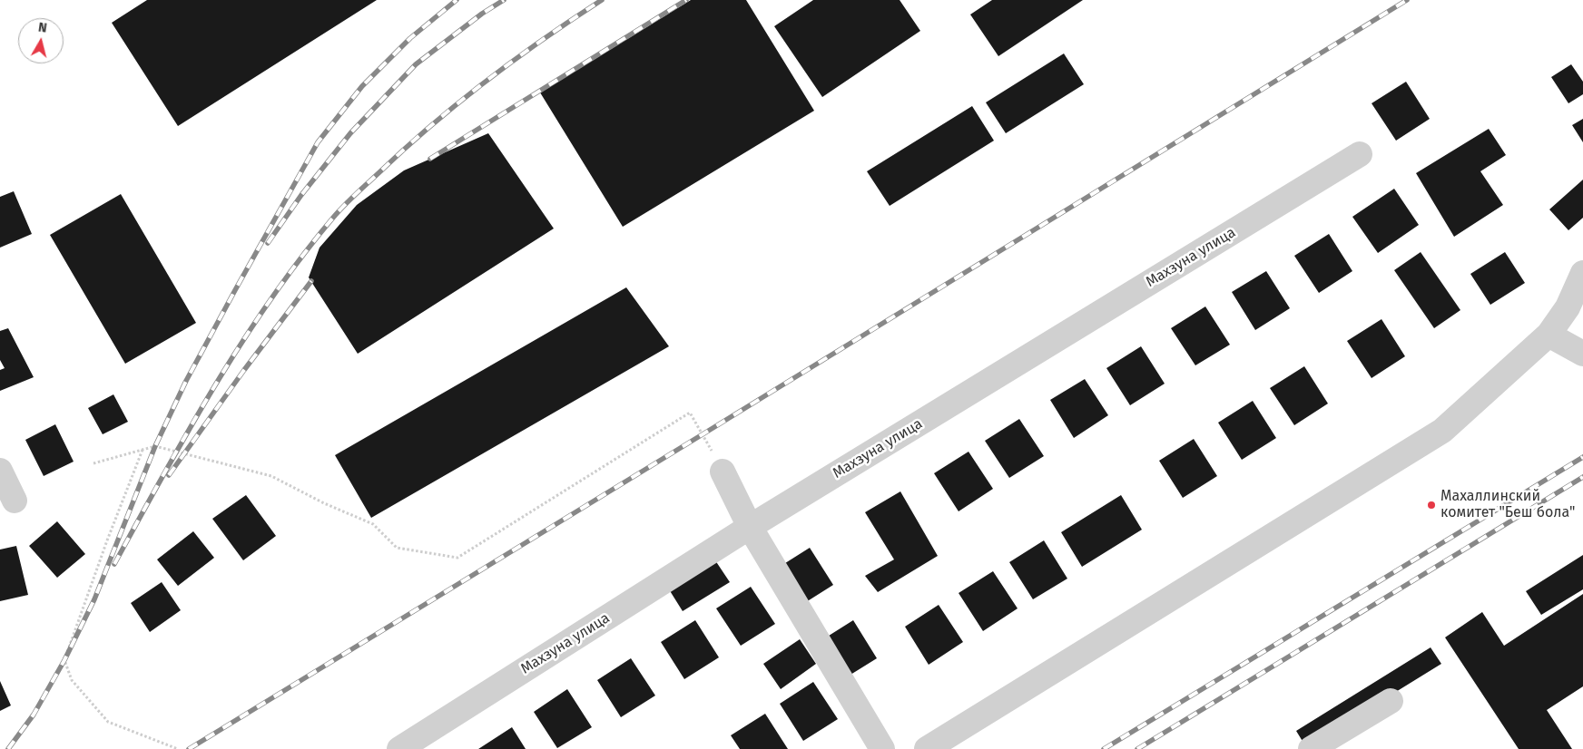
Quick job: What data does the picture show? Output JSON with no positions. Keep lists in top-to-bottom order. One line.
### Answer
{"streets":{"street":["Махзуна улица"]},"places":["Махаллинский комитет \"Беш бола\""],"north":"top"}
